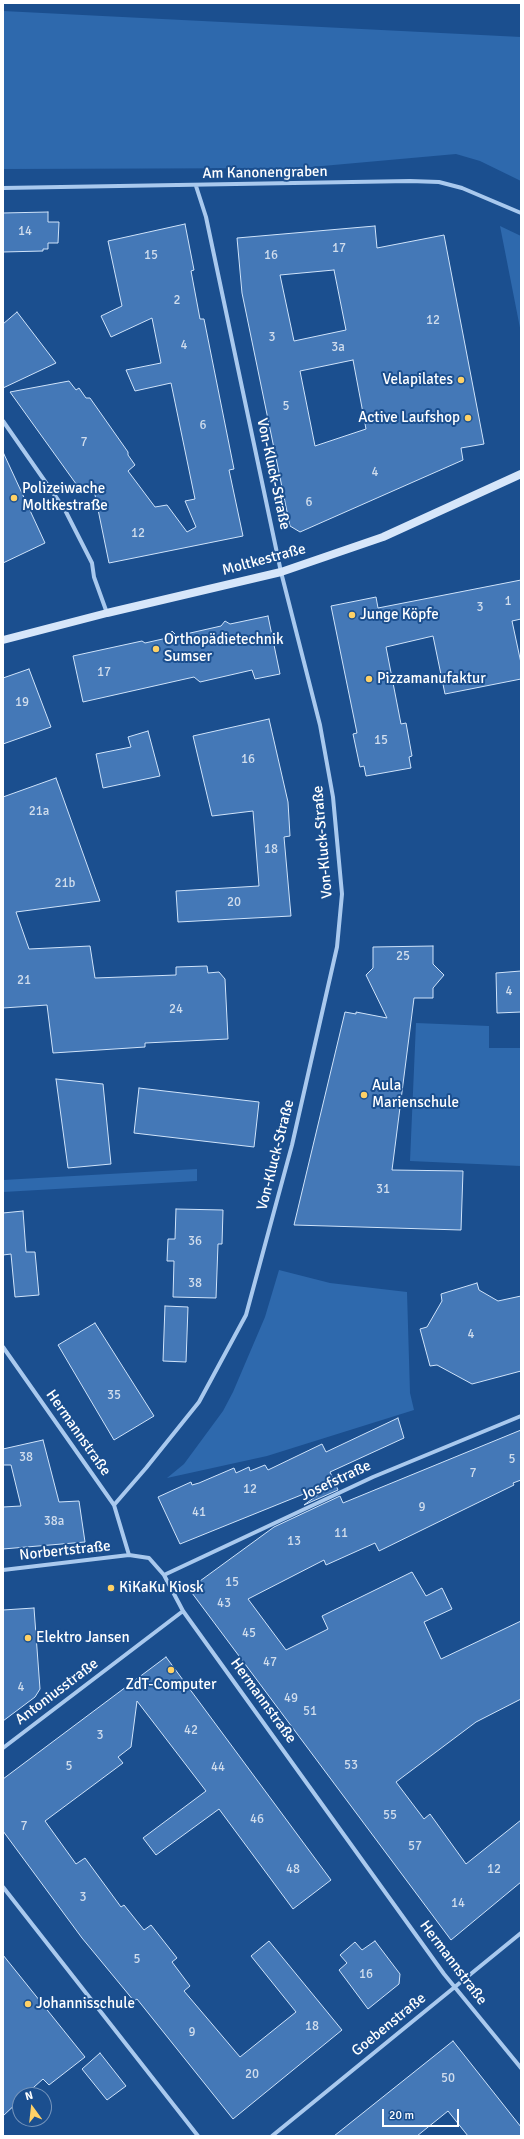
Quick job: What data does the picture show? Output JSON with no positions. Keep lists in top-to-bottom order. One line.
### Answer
{"streets":{"main road":["Moltkestraße"],"street":["Am Kanonengraben","Von-Kluck-Straße","Hermannstraße","Josefstraße","Norbertstraße","Antoniusstraße","Goebenstraße"]},"crossings":[["Am Kanonengraben","Von-Kluck-Straße"],["Von-Kluck-Straße","Moltkestraße"],["Von-Kluck-Straße","Hermannstraße"],["Hermannstraße","Josefstraße"],["Hermannstraße","Norbertstraße"],["Hermannstraße","Antoniusstraße"],["Hermannstraße","Goebenstraße"]],"places":["Velapilates","Active Laufshop","Polizeiwache Moltkestraße","Junge Köpfe","Orthopädietechnik Sumser","Pizzamanufaktur","Aula Marienschule","KiKaKu Kiosk","Elektro Jansen","ZdT-Computer","Johannisschule"],"house_numbers":["14","17","15","16","2","12","3","4","3a","5","6","7","4","6","12","1","3","17","19","15","16","21a","18","21b","20","25","21","4","24","31","36","38","4","35","38","5","7","12","9","41","38a","11","13","15","43","45","47","4","49","51","42","3","53","5","44","55","46","7","57","48","12","3","14","5","16","18","9","20","50"],"scale_bar":"20 m","north":"top"}
